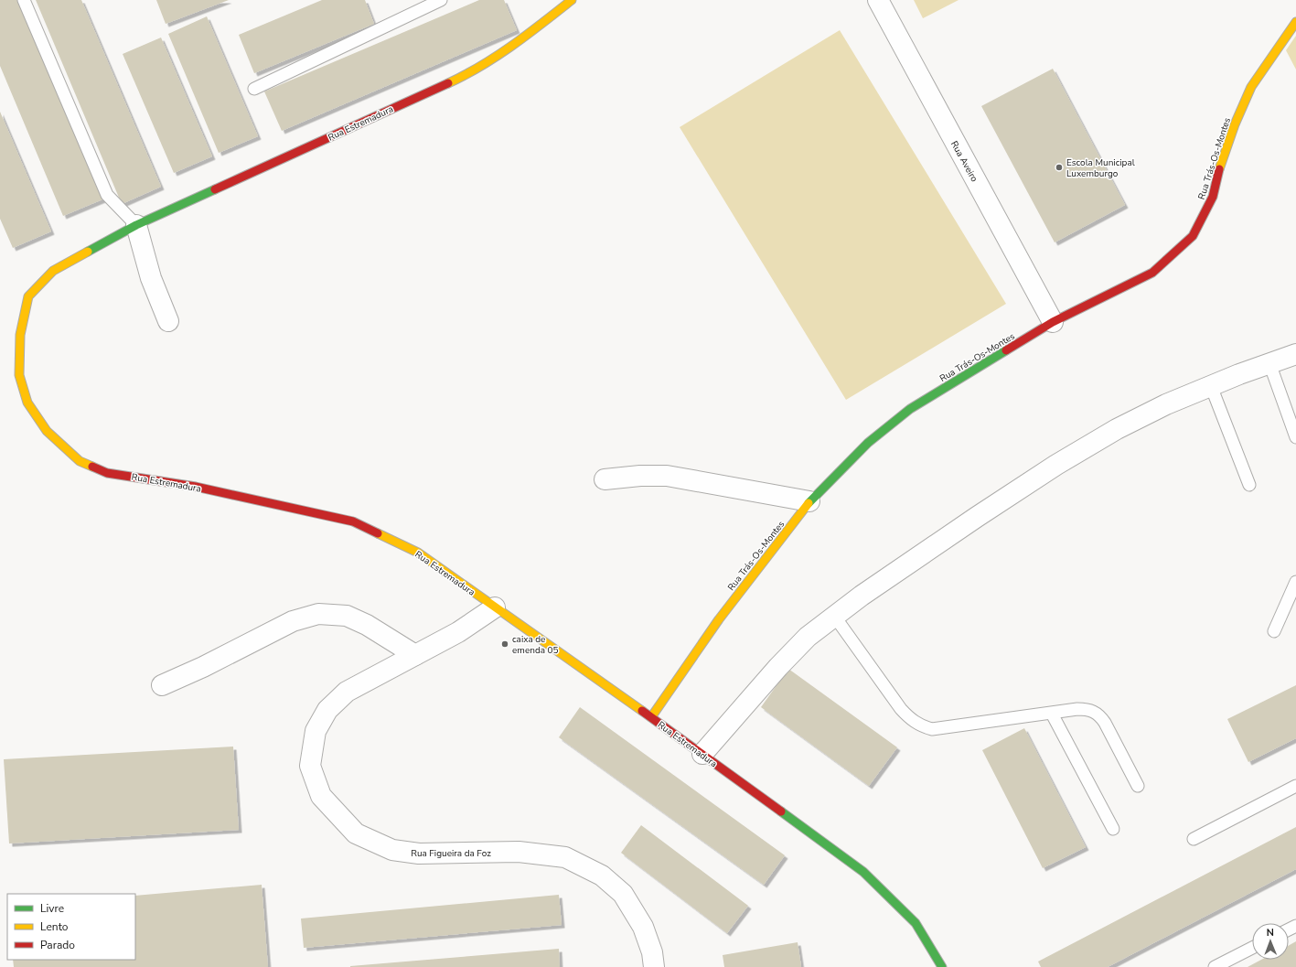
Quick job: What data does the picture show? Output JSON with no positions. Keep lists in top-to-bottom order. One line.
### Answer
{"streets":{"street":["Rua Estremadura","Rua Trás-Os-Montes","Rua Aveiro","Rua Figueira da Foz"]},"crossings":[["Rua Estremadura","Rua Trás-Os-Montes"],["Rua Estremadura","Rua Figueira da Foz"],["Rua Trás-Os-Montes","Rua Aveiro"]],"places":["Escola Municipal Luxemburgo","caixa de emenda 05"],"legend":["Livre","Lento","Parado"],"north":"top"}
